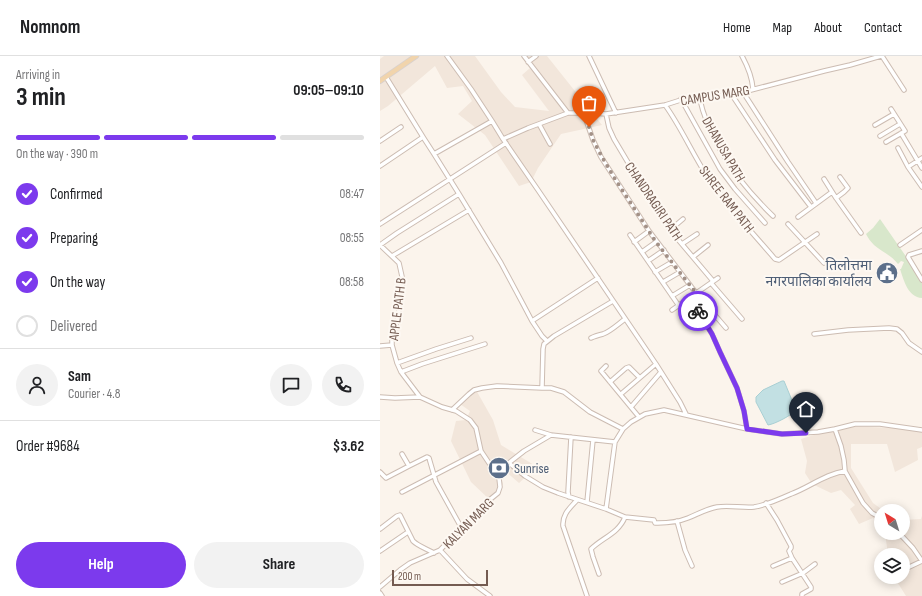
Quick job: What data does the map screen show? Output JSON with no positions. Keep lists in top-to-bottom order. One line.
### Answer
{"streets":{"street":["CAMPUS MARG","DHANUSA PATH","SHREE RAM PATH","CHANDRAGIRI PATH","APPLE PATH B","KALYAN MARG"]},"crossings":[["CAMPUS MARG","DHANUSA PATH"],["CAMPUS MARG","SHREE RAM PATH"],["CAMPUS MARG","CHANDRAGIRI PATH"],["APPLE PATH B","KALYAN MARG"]],"places":{"public building":["तिलोत्तमा नगरपालिका कार्यालय"],"bank":["Sunrise"]},"scale_bar":"200 m","north":"top left","page":{"header":"Nomnom","nav":["Home","Map","About","Contact"],"heading":["3 min","Arriving in","09:05–09:10"],"panel":["Sam","Courier · 4.8","Order #9684","$3.62"],"bar":"On the way · 390 m","list":[["Confirmed","08:47"],["Preparing","08:55"],["On the way","08:58"],"Delivered"],"buttons":["Help","Share"],"scale":"200 m"}}
